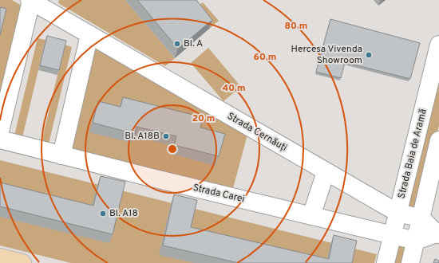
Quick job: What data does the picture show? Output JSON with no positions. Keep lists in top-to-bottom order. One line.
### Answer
{"streets":{"street":["Strada Cernăuți","Strada Baia de Aramă","Strada Carei"]},"crossings":[["Strada Cernăuți","Strada Baia de Aramă"],["Strada Baia de Aramă","Strada Carei"]],"places":["Bl. A","Hercesa Vivenda Showroom","Bl. A18B","Bl. A18"],"rings":["80 m","60 m","40 m","20 m"]}
